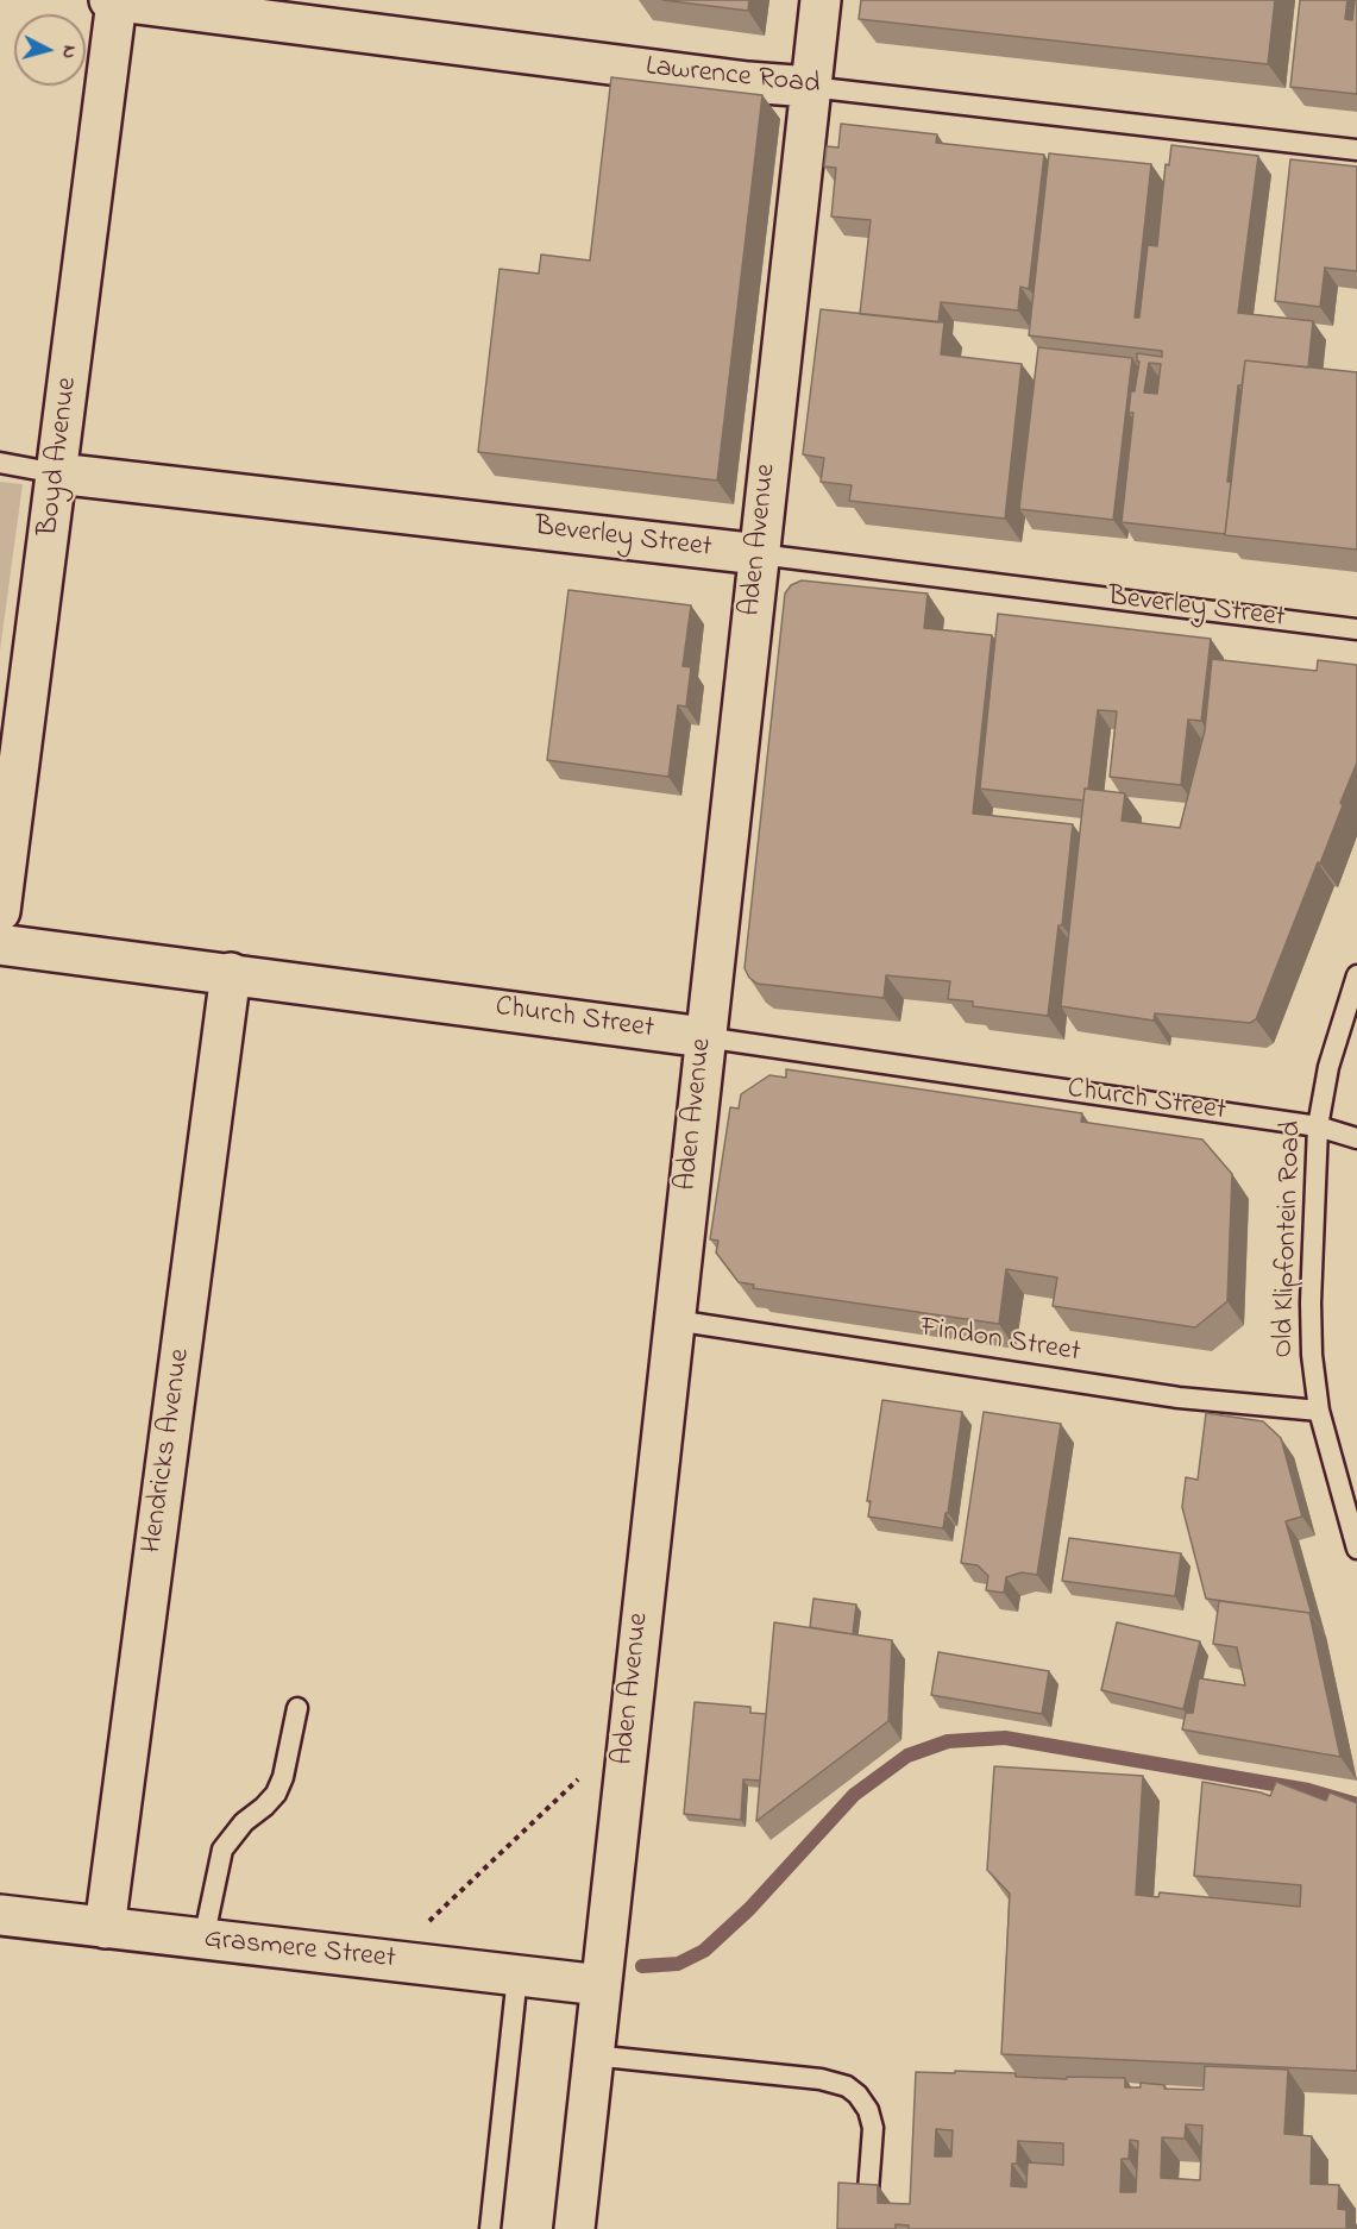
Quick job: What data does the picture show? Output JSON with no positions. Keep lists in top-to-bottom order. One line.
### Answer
{"streets":{"street":["Lawrence Road","Boyd Avenue","Beverley Street","Aden Avenue","Church Street","Hendricks Avenue","Grasmere Street"],"lane":["Old Klipfontein Road","Findon Street"]},"crossings":[["Lawrence Road","Boyd Avenue"],["Lawrence Road","Aden Avenue"],["Boyd Avenue","Beverley Street"],["Beverley Street","Aden Avenue"],["Aden Avenue","Church Street"],["Aden Avenue","Findon Street"],["Aden Avenue","Grasmere Street"],["Church Street","Old Klipfontein Road"],["Church Street","Hendricks Avenue"],["Old Klipfontein Road","Findon Street"],["Hendricks Avenue","Grasmere Street"]],"north":"right"}
